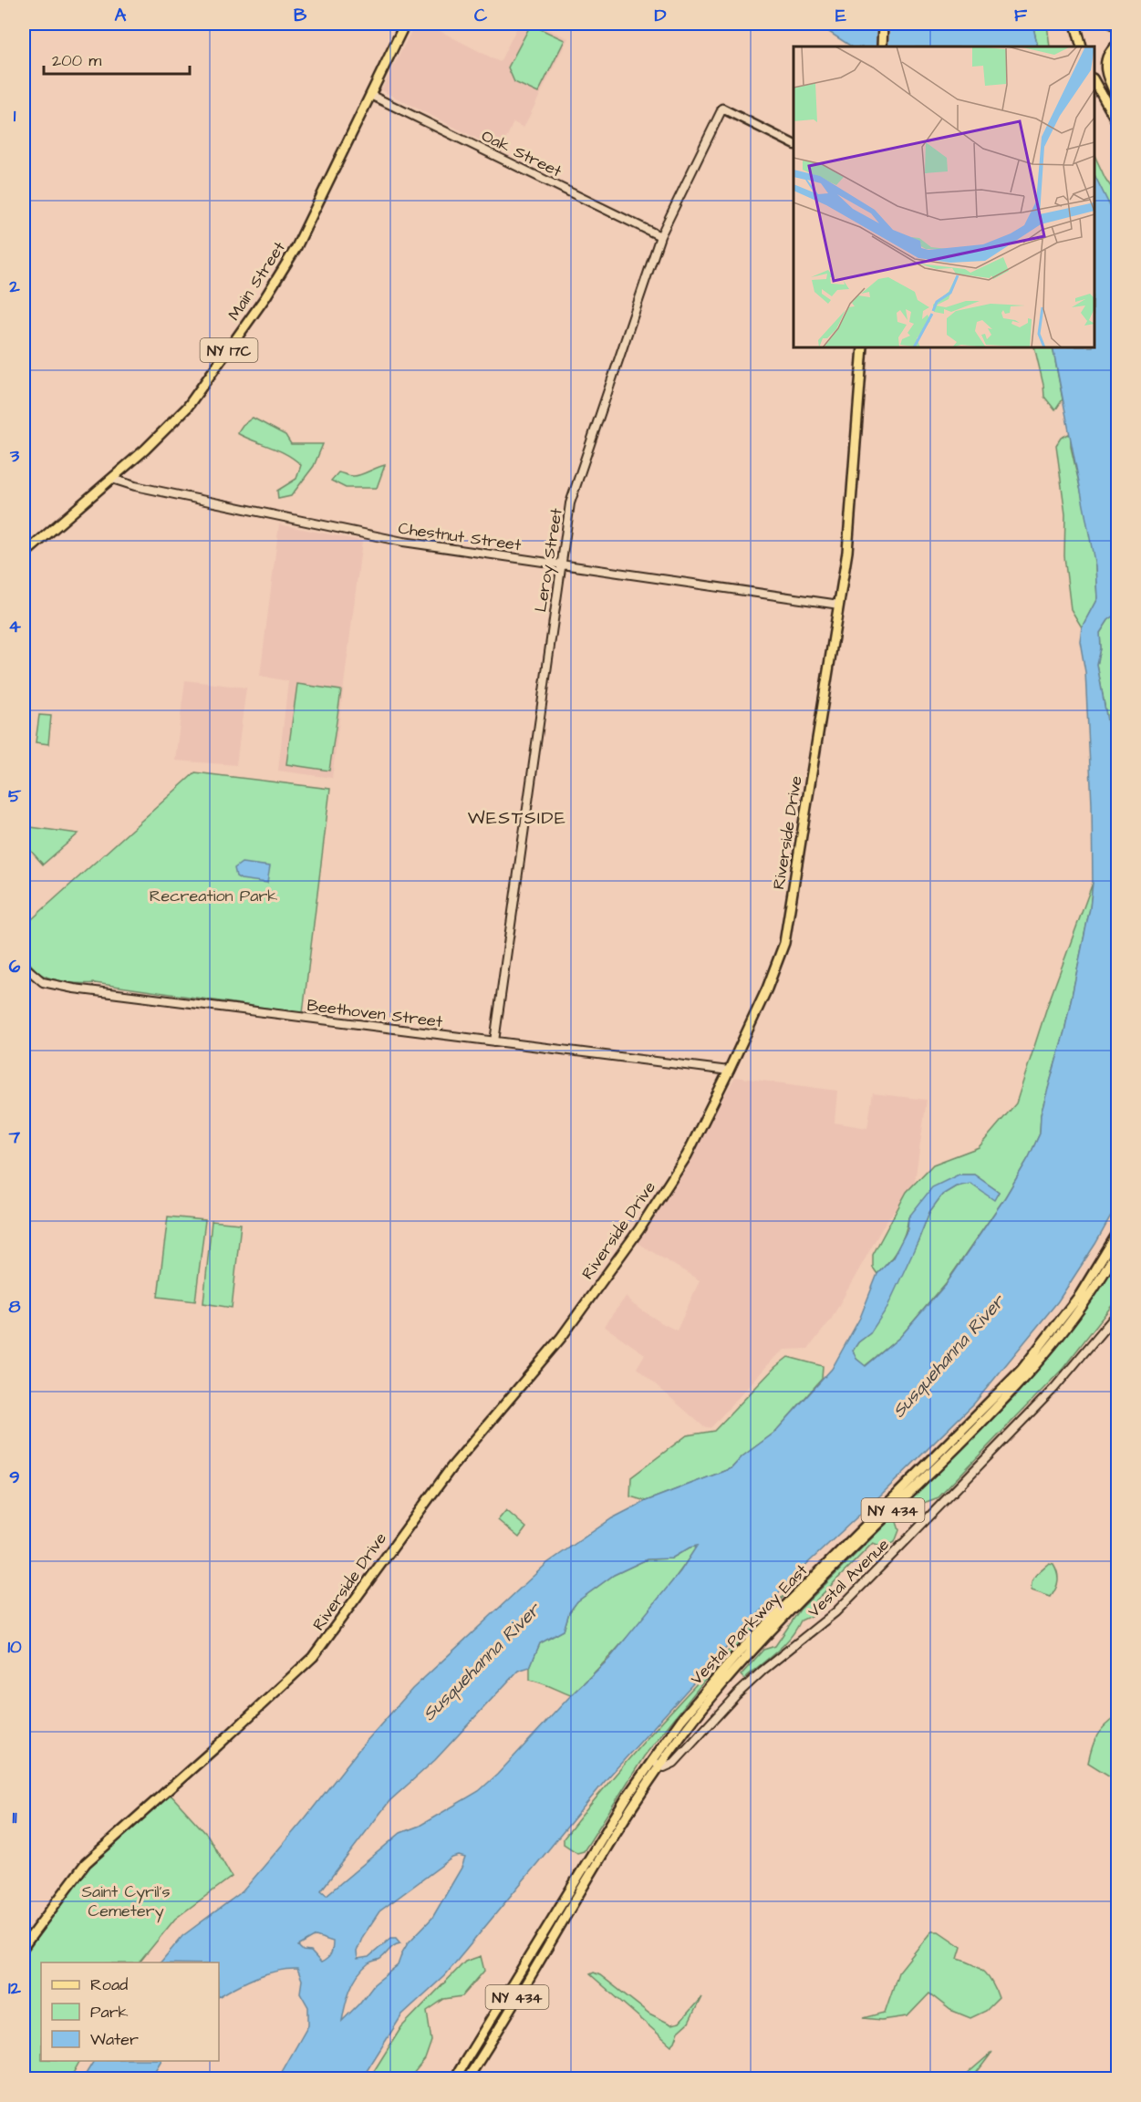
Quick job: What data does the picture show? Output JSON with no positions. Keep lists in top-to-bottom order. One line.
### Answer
{"streets":{"main road":["Main Street","NY 17C","Riverside Drive","NY 434","Vestal Parkway East"],"street":["Oak Street","Chestnut Street","Leroy Street","Beethoven Street","Vestal Avenue"]},"crossings":[["Oak Street","Main Street"],["Oak Street","Leroy Street"],["Main Street","Chestnut Street"],["Chestnut Street","Leroy Street"],["Chestnut Street","Riverside Drive"],["Leroy Street","Beethoven Street"],["Riverside Drive","Beethoven Street"],["Vestal Avenue","Vestal Parkway East"]],"districts":["WESTSIDE"],"water":["Susquehanna River"],"parks":["Recreation Park","Saint Cyril's Cemetery"],"legend":["Road","Park","Water"],"scale_bar":"200 m","grid":{"columns":["A","B","C","D","E","F"],"rows":["1","2","3","4","5","6","7","8","9","10","11","12"]}}
